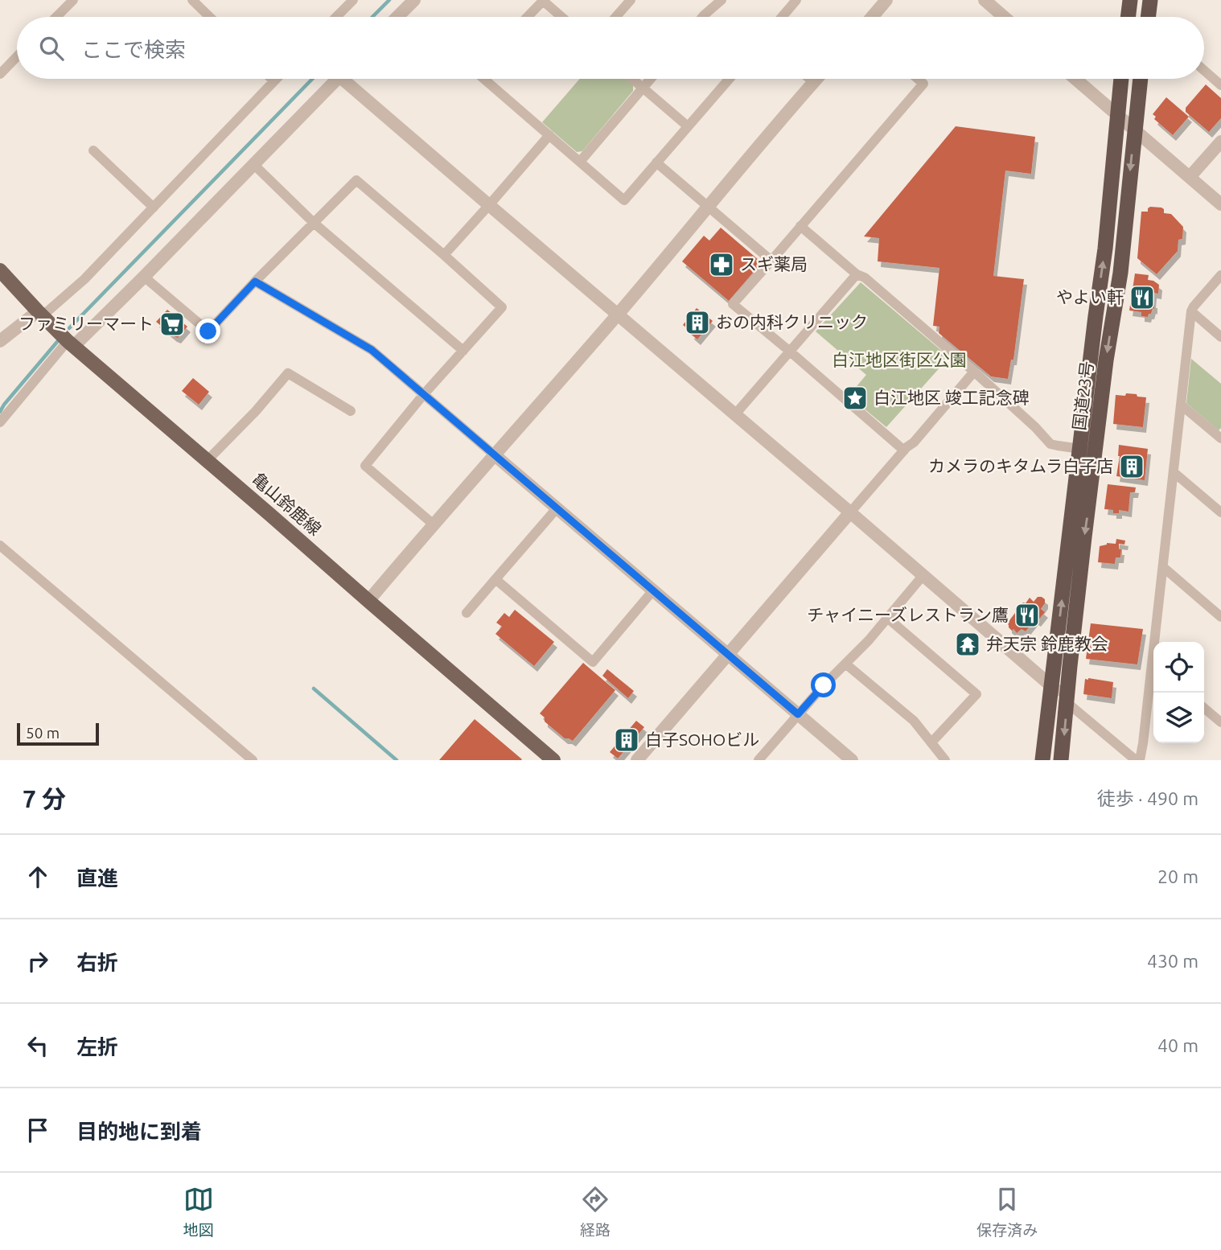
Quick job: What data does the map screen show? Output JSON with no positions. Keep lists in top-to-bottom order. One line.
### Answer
{"streets":{"highway":["国道23号"],"main road":["亀山鈴鹿線"]},"parks":["白江地区街区公園"],"places":{"pharmacy":["スギ薬局"],"restaurant":["やよい軒","チャイニーズレストラン鷹"],"building":["おの内科クリニック","カメラのキタムラ白子店","白子SOHOビル"],"supermarket":["ファミリーマート"],"place":["白江地区 竣工記念碑"],"temple":["弁天宗 鈴鹿教会"]},"scale_bar":"50 m","page":{"search":"ここで検索","scale":"50 m","heading":["7 分","徒歩 · 490 m"],"list":[["直進","20 m"],["右折","430 m"],["左折","40 m"],"目的地に到着"],"nav":["地図","経路","保存済み"]}}
